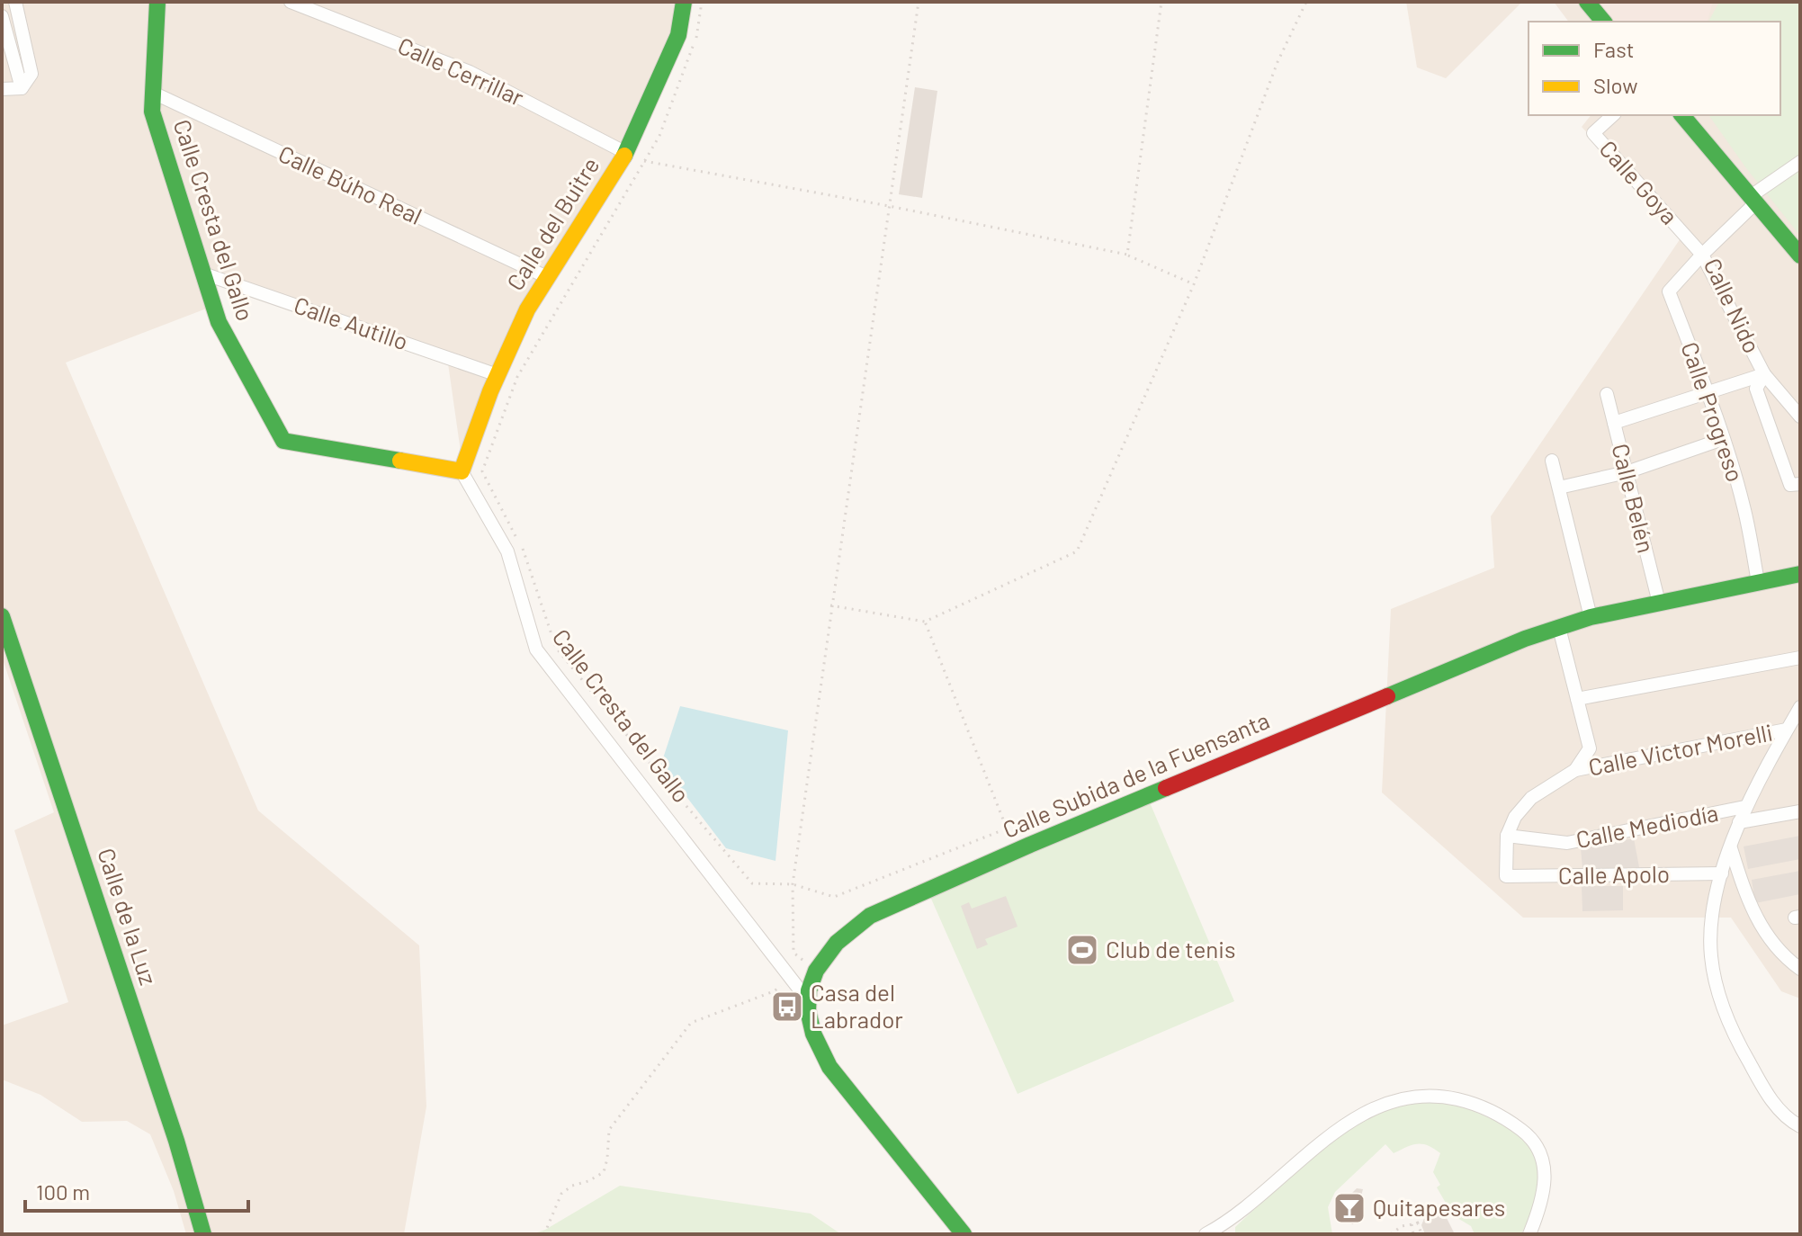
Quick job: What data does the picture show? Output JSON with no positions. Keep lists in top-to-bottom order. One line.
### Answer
{"streets":{"street":["Calle Cerrillar","Calle Goya","Calle Búho Real","Calle Cresta del Gallo","Calle del Buitre","Calle Nido","Calle Autillo","Calle Progreso","Calle Belén","Calle Victor Morelli","Calle Subida de la Fuensanta","Calle Mediodía","Calle Apolo","Calle de la Luz"]},"crossings":[["Calle Cerrillar","Calle del Buitre"],["Calle Goya","Calle Nido"],["Calle Goya","Calle Progreso"],["Calle Búho Real","Calle Cresta del Gallo"],["Calle Búho Real","Calle del Buitre"],["Calle Cresta del Gallo","Calle del Buitre"],["Calle Cresta del Gallo","Calle Autillo"],["Calle Cresta del Gallo","Calle Subida de la Fuensanta"],["Calle del Buitre","Calle Autillo"],["Calle Nido","Calle Progreso"],["Calle Progreso","Calle Subida de la Fuensanta"],["Calle Belén","Calle Subida de la Fuensanta"],["Calle Mediodía","Calle Apolo"]],"places":{"sports":["Club de tenis"],"bus stop":["Casa del Labrador"],"bar":["Quitapesares"]},"legend":["Fast","Slow"],"scale_bar":"100 m"}
